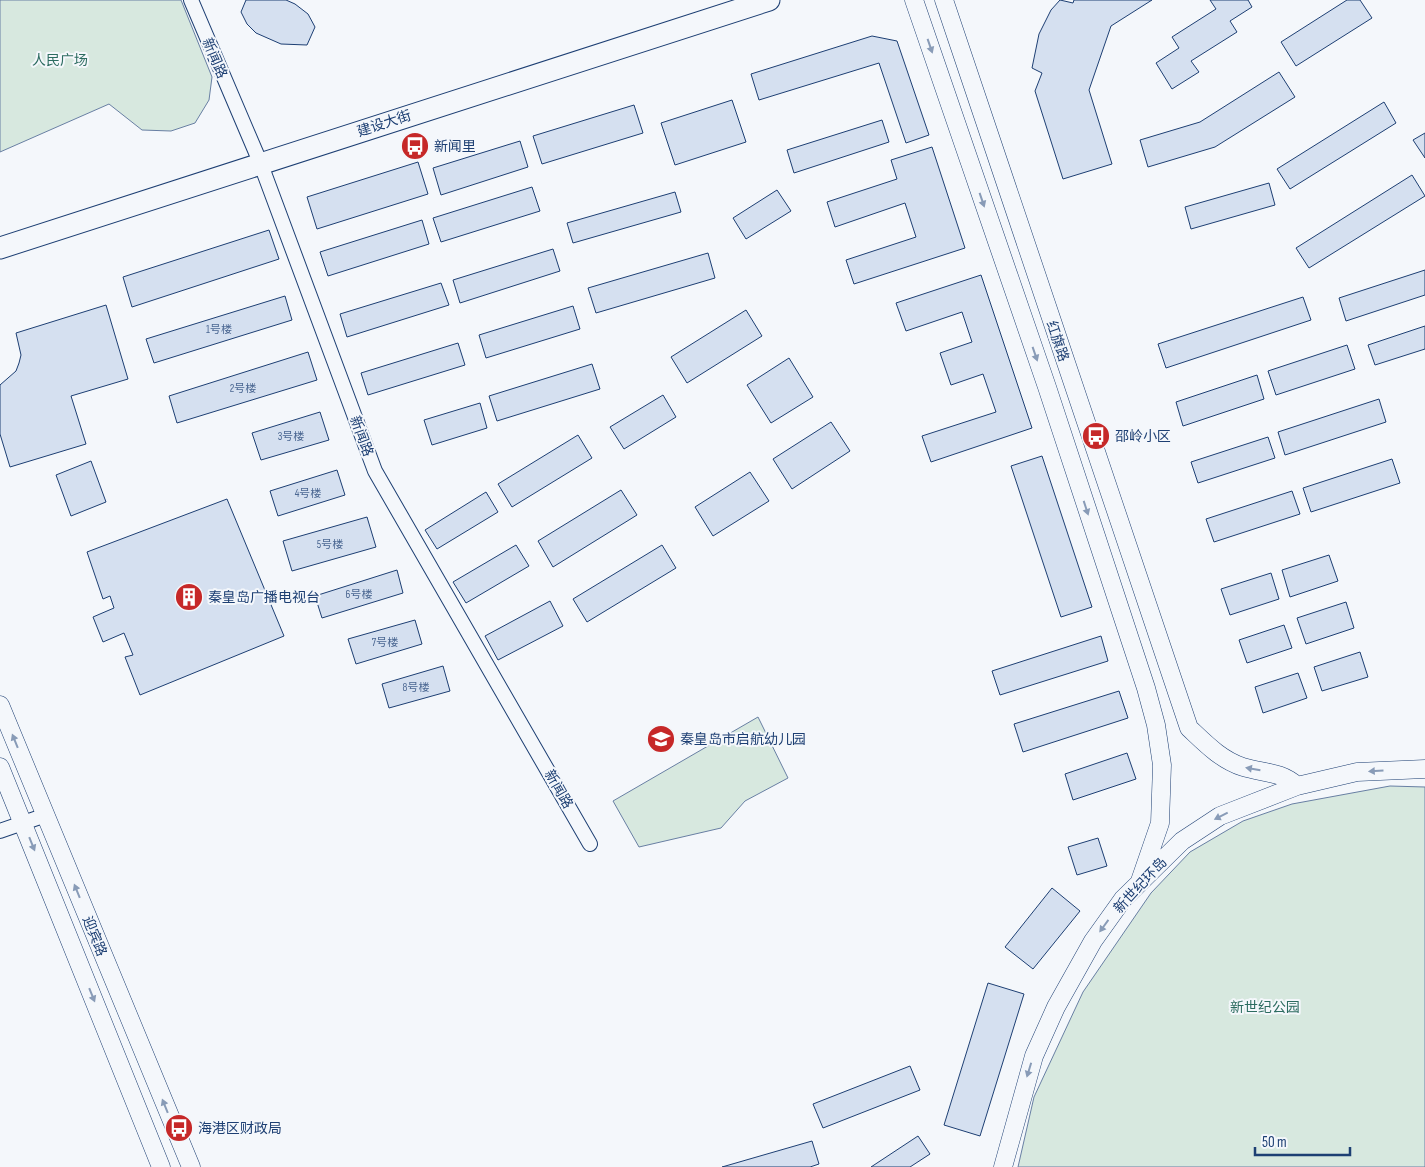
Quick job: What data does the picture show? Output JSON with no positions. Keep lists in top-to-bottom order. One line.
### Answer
{"streets":{"highway":["建设大街"],"main road":["红旗路","新世纪环岛","迎宾路"],"street":["新闻路"]},"crossings":[["新闻路","建设大街"],["红旗路","新世纪环岛"]],"one_way":["新世纪环岛"],"parks":["人民广场","新世纪公园"],"places":{"bus stop":["新闻里","邵岭小区","海港区财政局"],"building":["秦皇岛广播电视台"],"school or university":["秦皇岛市启航幼儿园"]},"house_numbers":["1号楼","2号楼","3号楼","4号楼","5号楼","6号楼","7号楼","8号楼"],"scale_bar":"50 m"}
